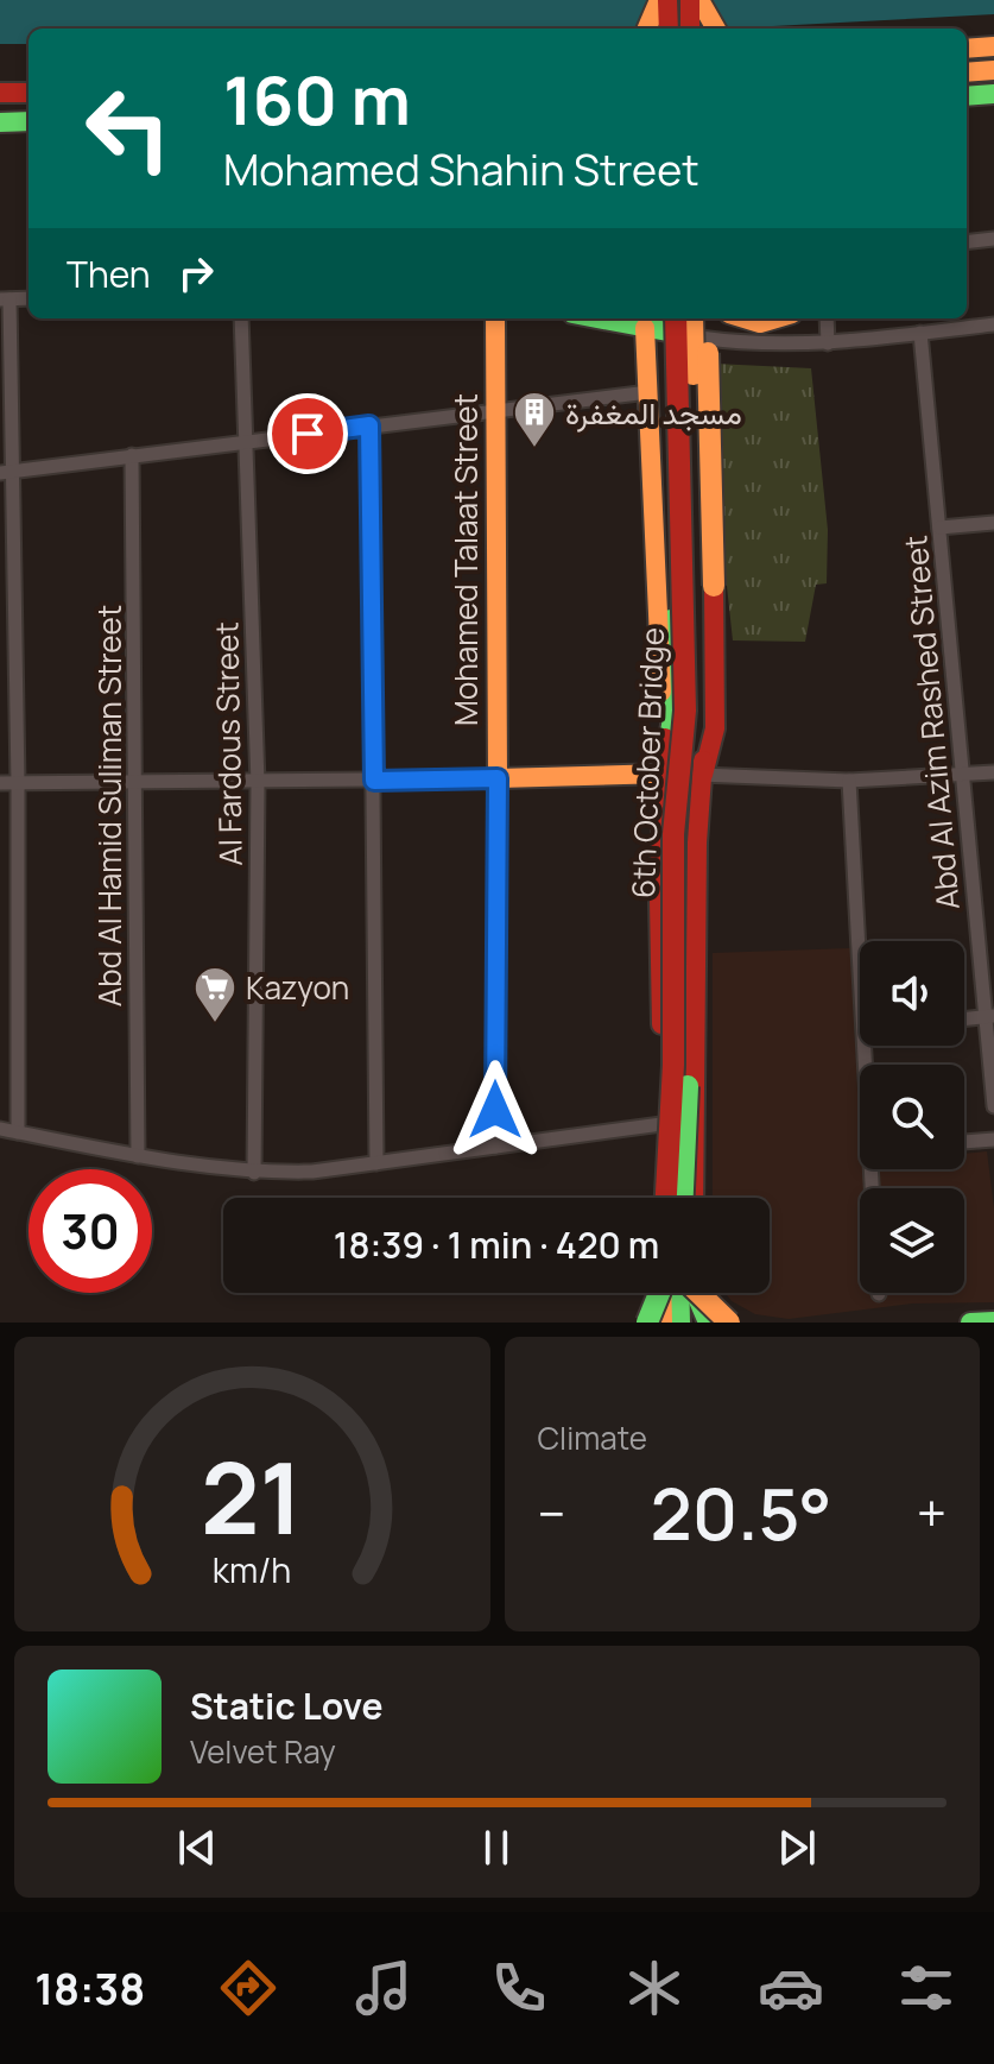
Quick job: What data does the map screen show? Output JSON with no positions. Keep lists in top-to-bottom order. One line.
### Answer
{"streets":{"main road":["Mohamed Talaat Street","6th October Bridge"],"street":["Abd Al Azim Rashed Street","Al Fardous Street","Abd Al Hamid Suliman Street"]},"places":{"building":["مسجد المغفرة"],"supermarket":["Kazyon"]},"page":{"turn":["160 m","Mohamed Shahin Street"],"then":"Then","limit":"30","trip":"18:39 · 1 min · 420 m","tile":"Climate","heat":["−","20.5°","+"],"song":["Static Love","Velvet Ray"],"tabs":"18:38","gauge":["21","km/h"]}}
